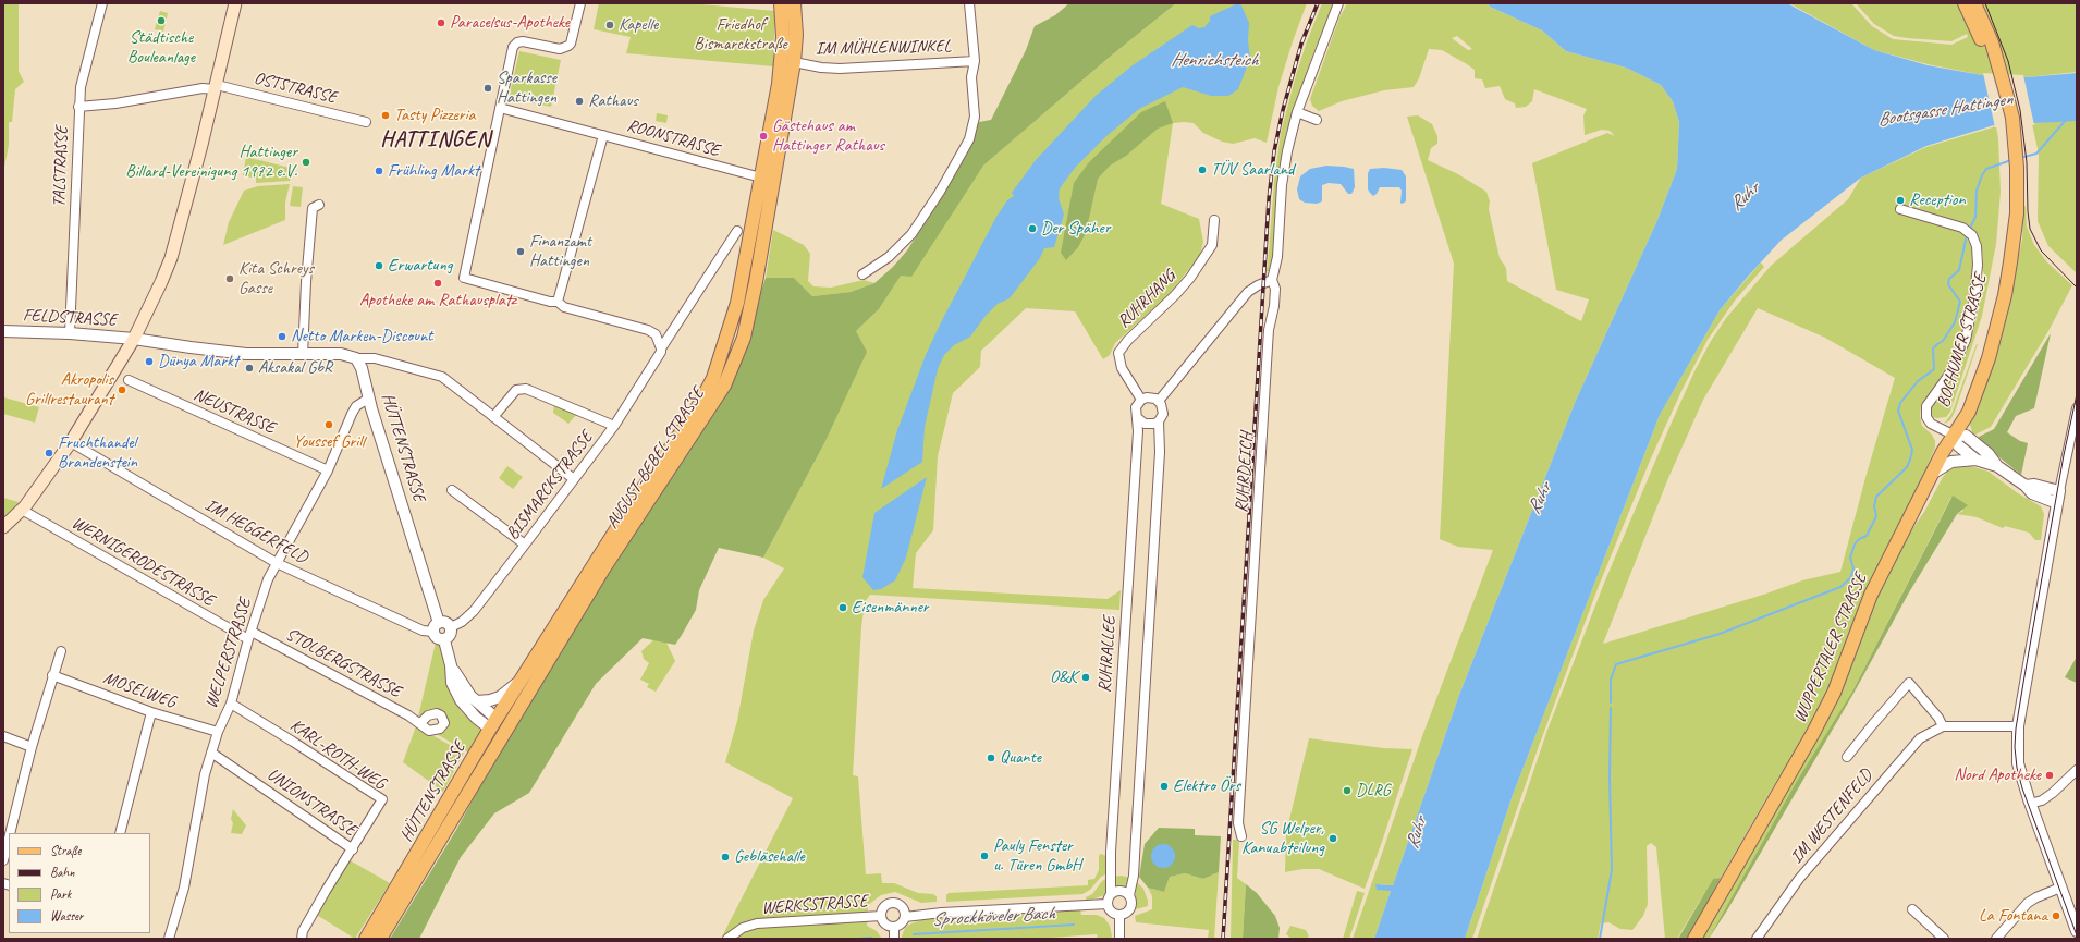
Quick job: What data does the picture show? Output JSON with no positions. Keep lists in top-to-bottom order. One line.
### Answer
{"streets":{"main road":["BOCHUMER STRASSE","HÜTTENSTRASSE","AUGUST-BEBEL-STRASSE","WUPPERTALER STRASSE"],"street":["IM MÜHLENWINKEL","OSTSTRASSE","ROONSTRASSE","TALSTRASSE","RUHRHANG","FELDSTRASSE","NEUSTRASSE","RUHRDEICH","BISMARCKSTRASSE","IM HEGGERFELD","WERNIGERODESTRASSE","WELPERSTRASSE","RUHRALLEE","STOLBERGSTRASSE","MOSELWEG","KARL-ROTH-WEG","UNIONSTRASSE","IM WESTENFELD","WERKSSTRASSE"]},"crossings":[["IM MÜHLENWINKEL","AUGUST-BEBEL-STRASSE"],["OSTSTRASSE","TALSTRASSE"],["ROONSTRASSE","AUGUST-BEBEL-STRASSE"],["TALSTRASSE","FELDSTRASSE"],["RUHRHANG","RUHRALLEE"],["FELDSTRASSE","HÜTTENSTRASSE"],["BOCHUMER STRASSE","WUPPERTALER STRASSE"],["NEUSTRASSE","WELPERSTRASSE"],["HÜTTENSTRASSE","AUGUST-BEBEL-STRASSE"],["HÜTTENSTRASSE","BISMARCKSTRASSE"],["HÜTTENSTRASSE","IM HEGGERFELD"],["HÜTTENSTRASSE","WELPERSTRASSE"],["BISMARCKSTRASSE","IM HEGGERFELD"],["IM HEGGERFELD","WELPERSTRASSE"],["WERNIGERODESTRASSE","WELPERSTRASSE"],["WERNIGERODESTRASSE","STOLBERGSTRASSE"],["WELPERSTRASSE","STOLBERGSTRASSE"],["WELPERSTRASSE","MOSELWEG"],["WELPERSTRASSE","KARL-ROTH-WEG"],["WELPERSTRASSE","UNIONSTRASSE"],["KARL-ROTH-WEG","UNIONSTRASSE"]],"districts":["HATTINGEN"],"water":["Henrichsteich","Bootsgasse Hattingen","Ruhr","Sprockhöveler Bach"],"parks":["Friedhof Bismarckstraße"],"places":["Städtische Bouleanlage","Paracelsus-Apotheke","Kapelle","Sparkasse Hattingen","Rathaus","Tasty Pizzeria","Gästehaus am Hattinger Rathaus","Hattinger Billard-Vereinigung 1972 e.V.","TÜV Saarland","Frühling Markt","Reception","Der Späher","Finanzamt Hattingen","Erwartung","Kita Schreys Gasse","Apotheke am Rathausplatz","Netto Marken-Discount","Dünya Markt","Aksakal GbR","Akropolis Grillrestaurant","Youssef Grill","Fruchthandel Brandenstein","Eisenmänner","O&K","Quante","Nord Apotheke","Elektro Örs","DLRG","SG Welper, Kanuabteilung","Pauly Fenster u. Türen GmbH","Gebläsehalle","La Fontana"],"legend":["Straße","Bahn","Park","Wasser"]}
